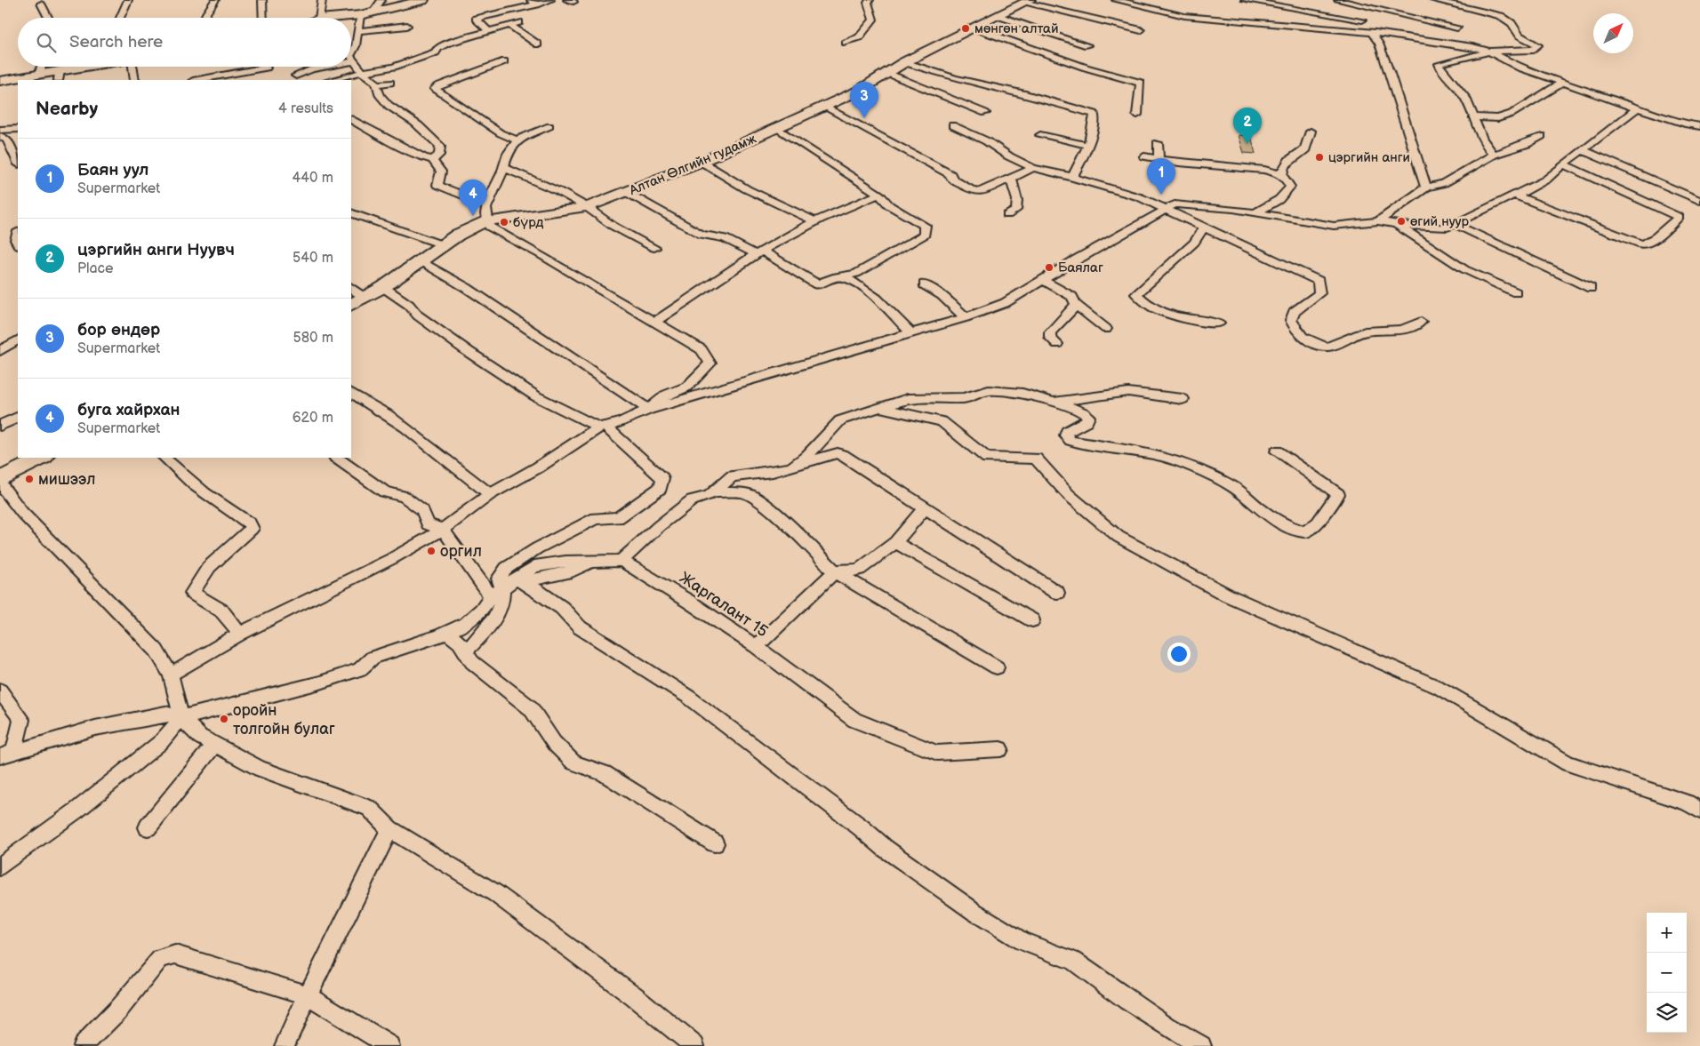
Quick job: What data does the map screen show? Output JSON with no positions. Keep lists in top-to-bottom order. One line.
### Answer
{"streets":{"main road":["Алтан Өлгийн гудамж"],"street":["Жаргалант 15"]},"places":["мөнгөн алтай","цэргийн анги","өгий нуур","бүрд","Баялаг","мишээл","оргил","оройн толгойн булаг"],"north":"top right","page":{"search":"Search here","heading":["Nearby","4 results"],"pins":["3","2","1","4"],"list":[{"mark":"1","name":"Баян уул","note":"Supermarket","value":"440 m"},{"mark":"2","name":"цэргийн анги Нуувч","note":"Place","value":"540 m"},{"mark":"3","name":"бор өндөр","note":"Supermarket","value":"580 m"},{"mark":"4","name":"буга хайрхан","note":"Supermarket","value":"620 m"}],"map_buttons":["+","−"]}}
